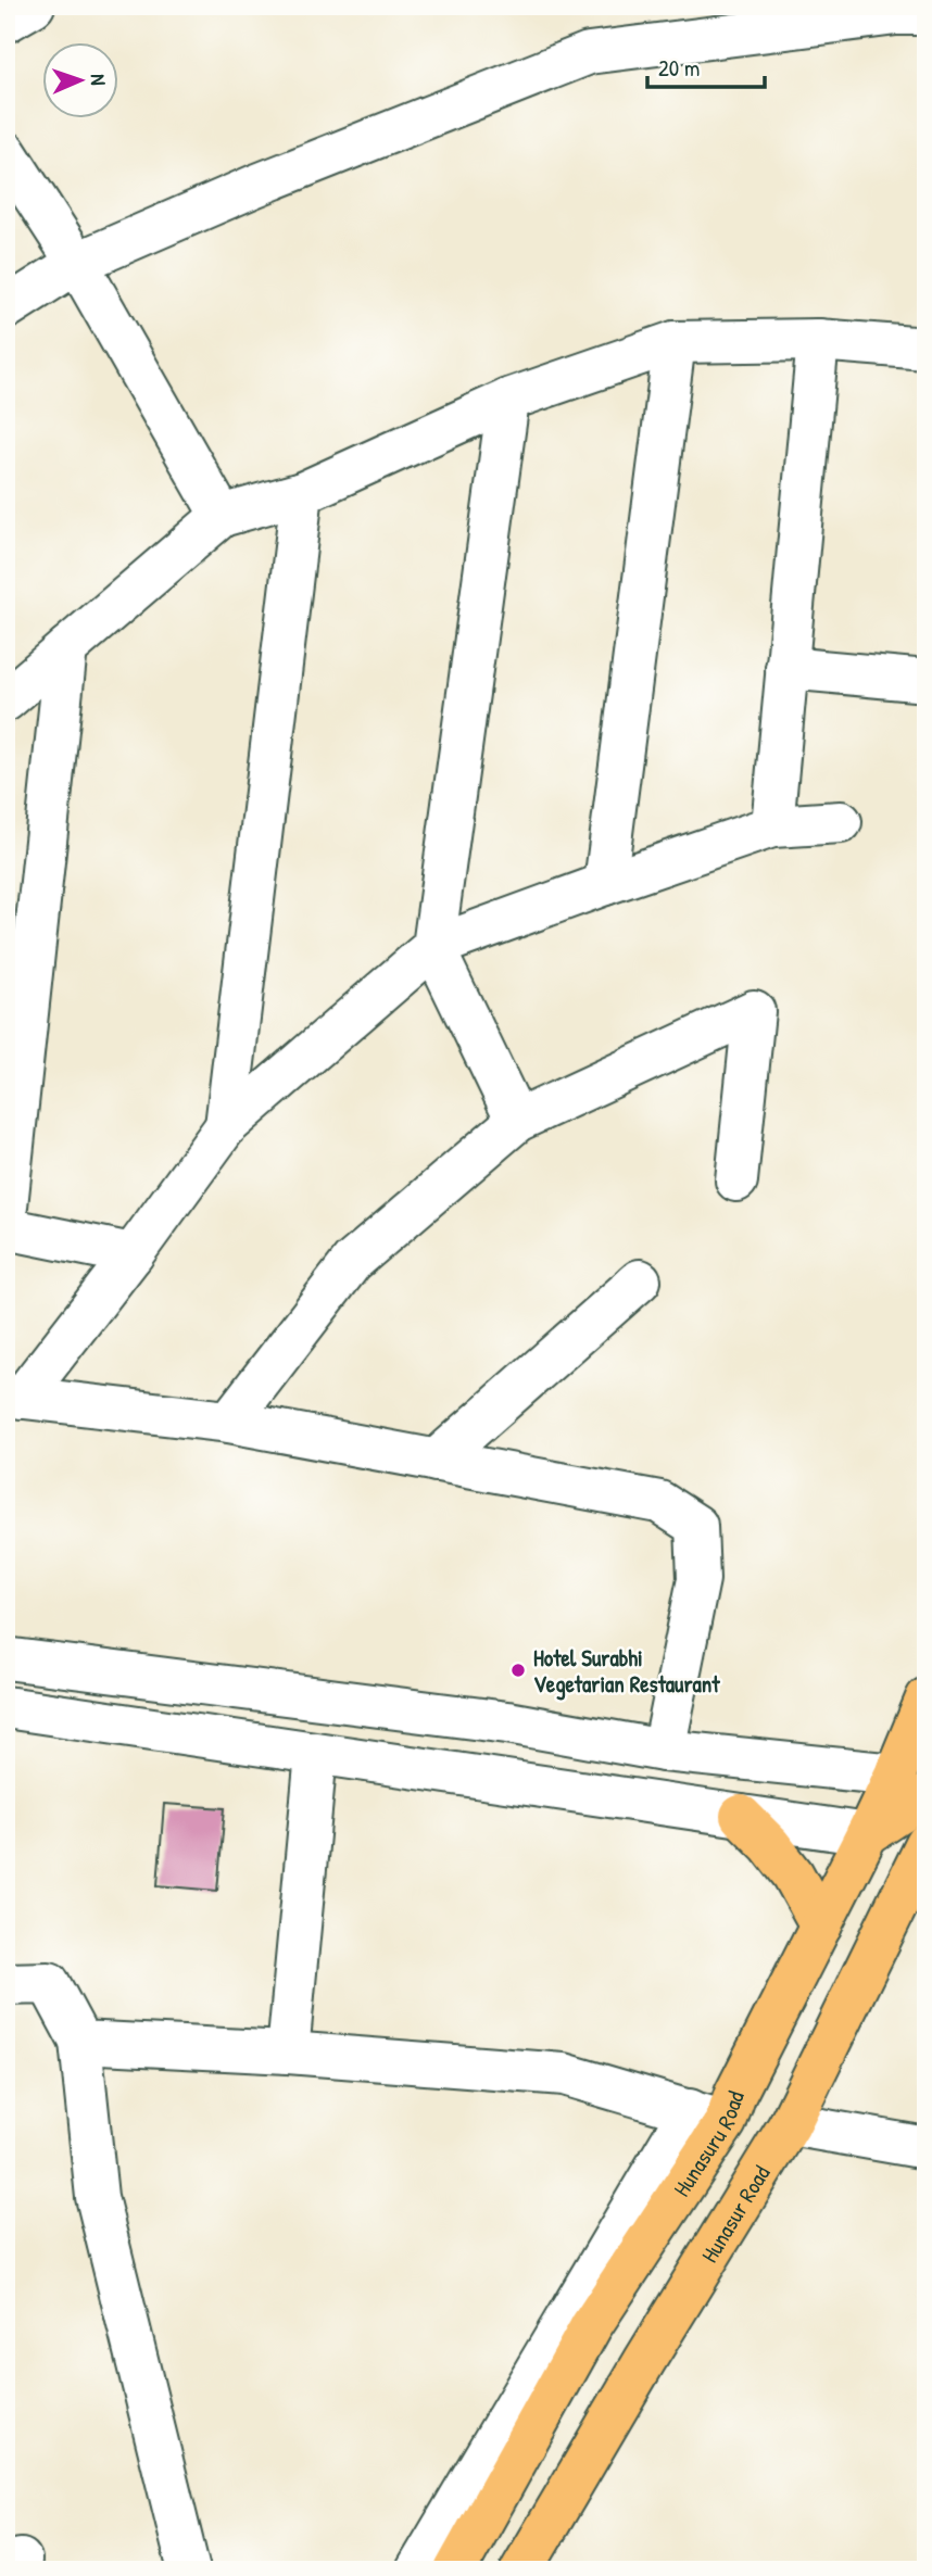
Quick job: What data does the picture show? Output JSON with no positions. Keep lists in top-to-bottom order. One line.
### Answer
{"streets":{"highway":["Hunasuru Road","Hunasur Road"]},"places":["Hotel Surabhi Vegetarian Restaurant"],"scale_bar":"20 m","north":"right"}
